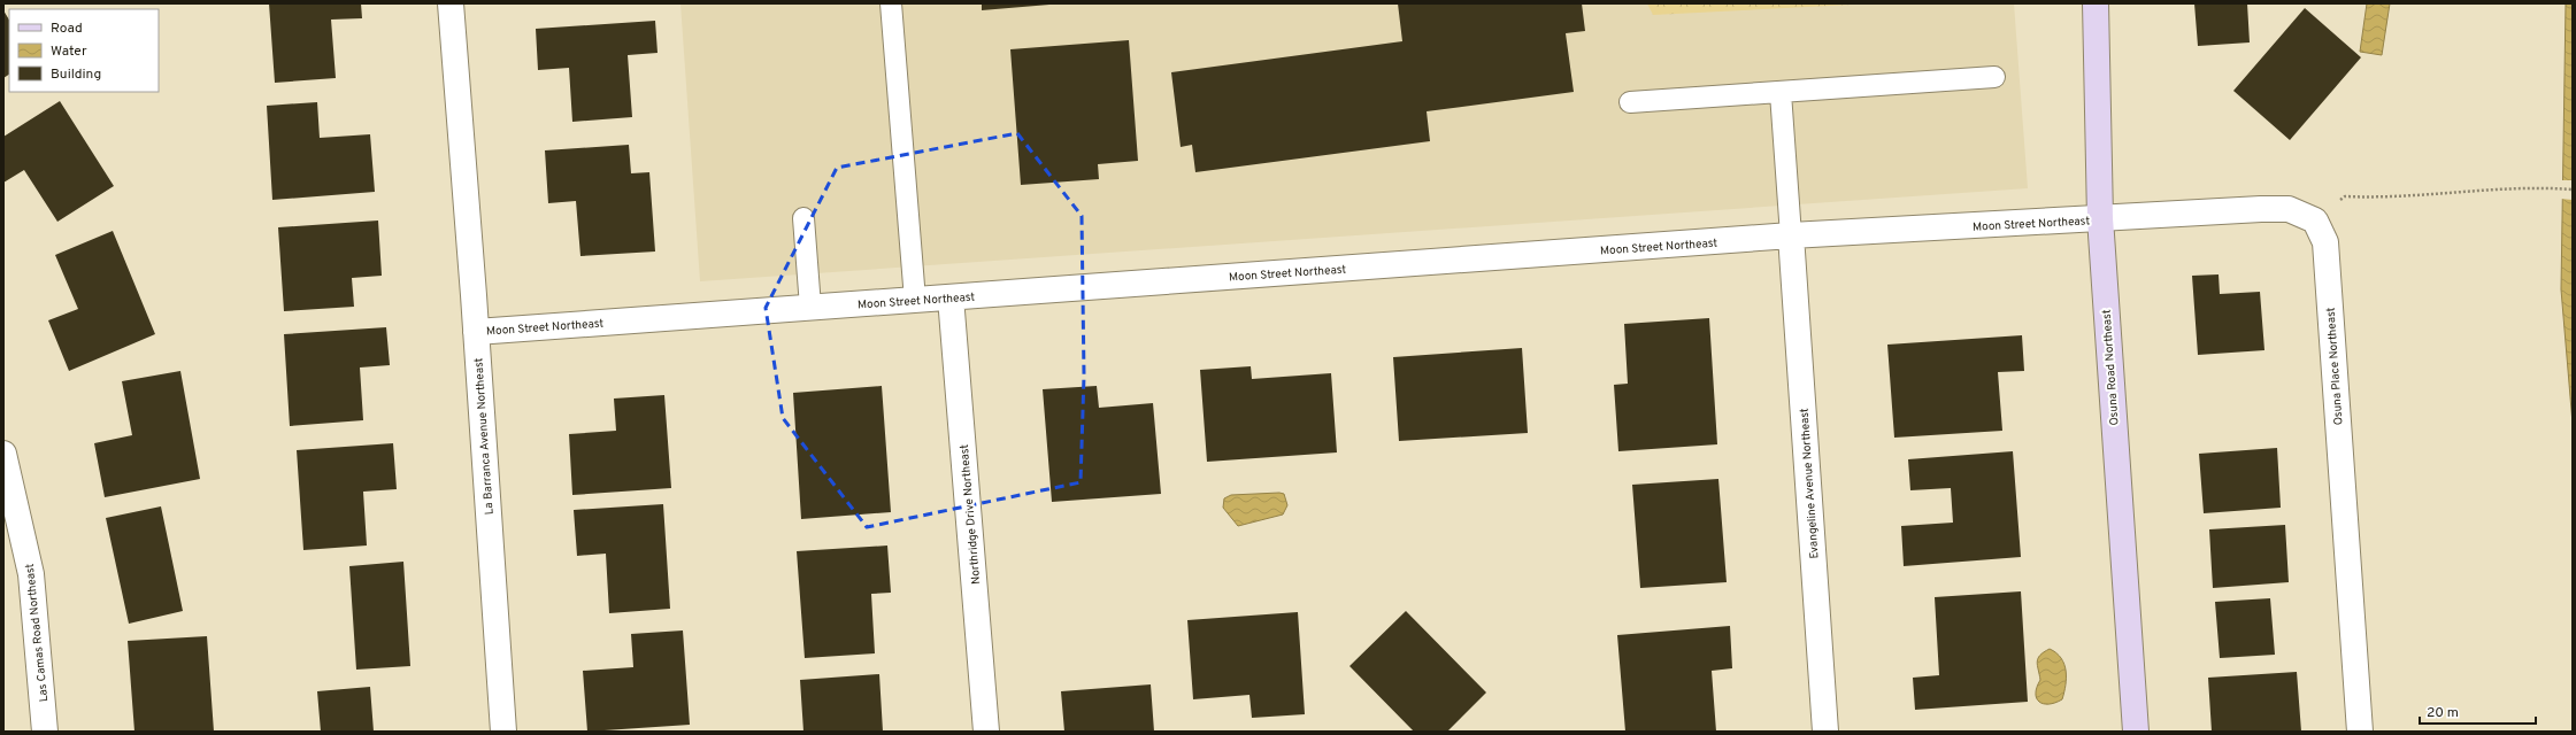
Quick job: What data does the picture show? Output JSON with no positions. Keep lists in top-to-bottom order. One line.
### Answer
{"streets":{"street":["Moon Street Northeast","Osuna Place Northeast","Osuna Road Northeast","La Barranca Avenue Northeast","Evangeline Avenue Northeast","Northridge Drive Northeast","Las Camas Road Northeast"]},"crossings":[["Moon Street Northeast","Osuna Road Northeast"],["Moon Street Northeast","La Barranca Avenue Northeast"],["Moon Street Northeast","Evangeline Avenue Northeast"],["Moon Street Northeast","Northridge Drive Northeast"]],"legend":["Road","Water","Building"],"scale_bar":"20 m"}
